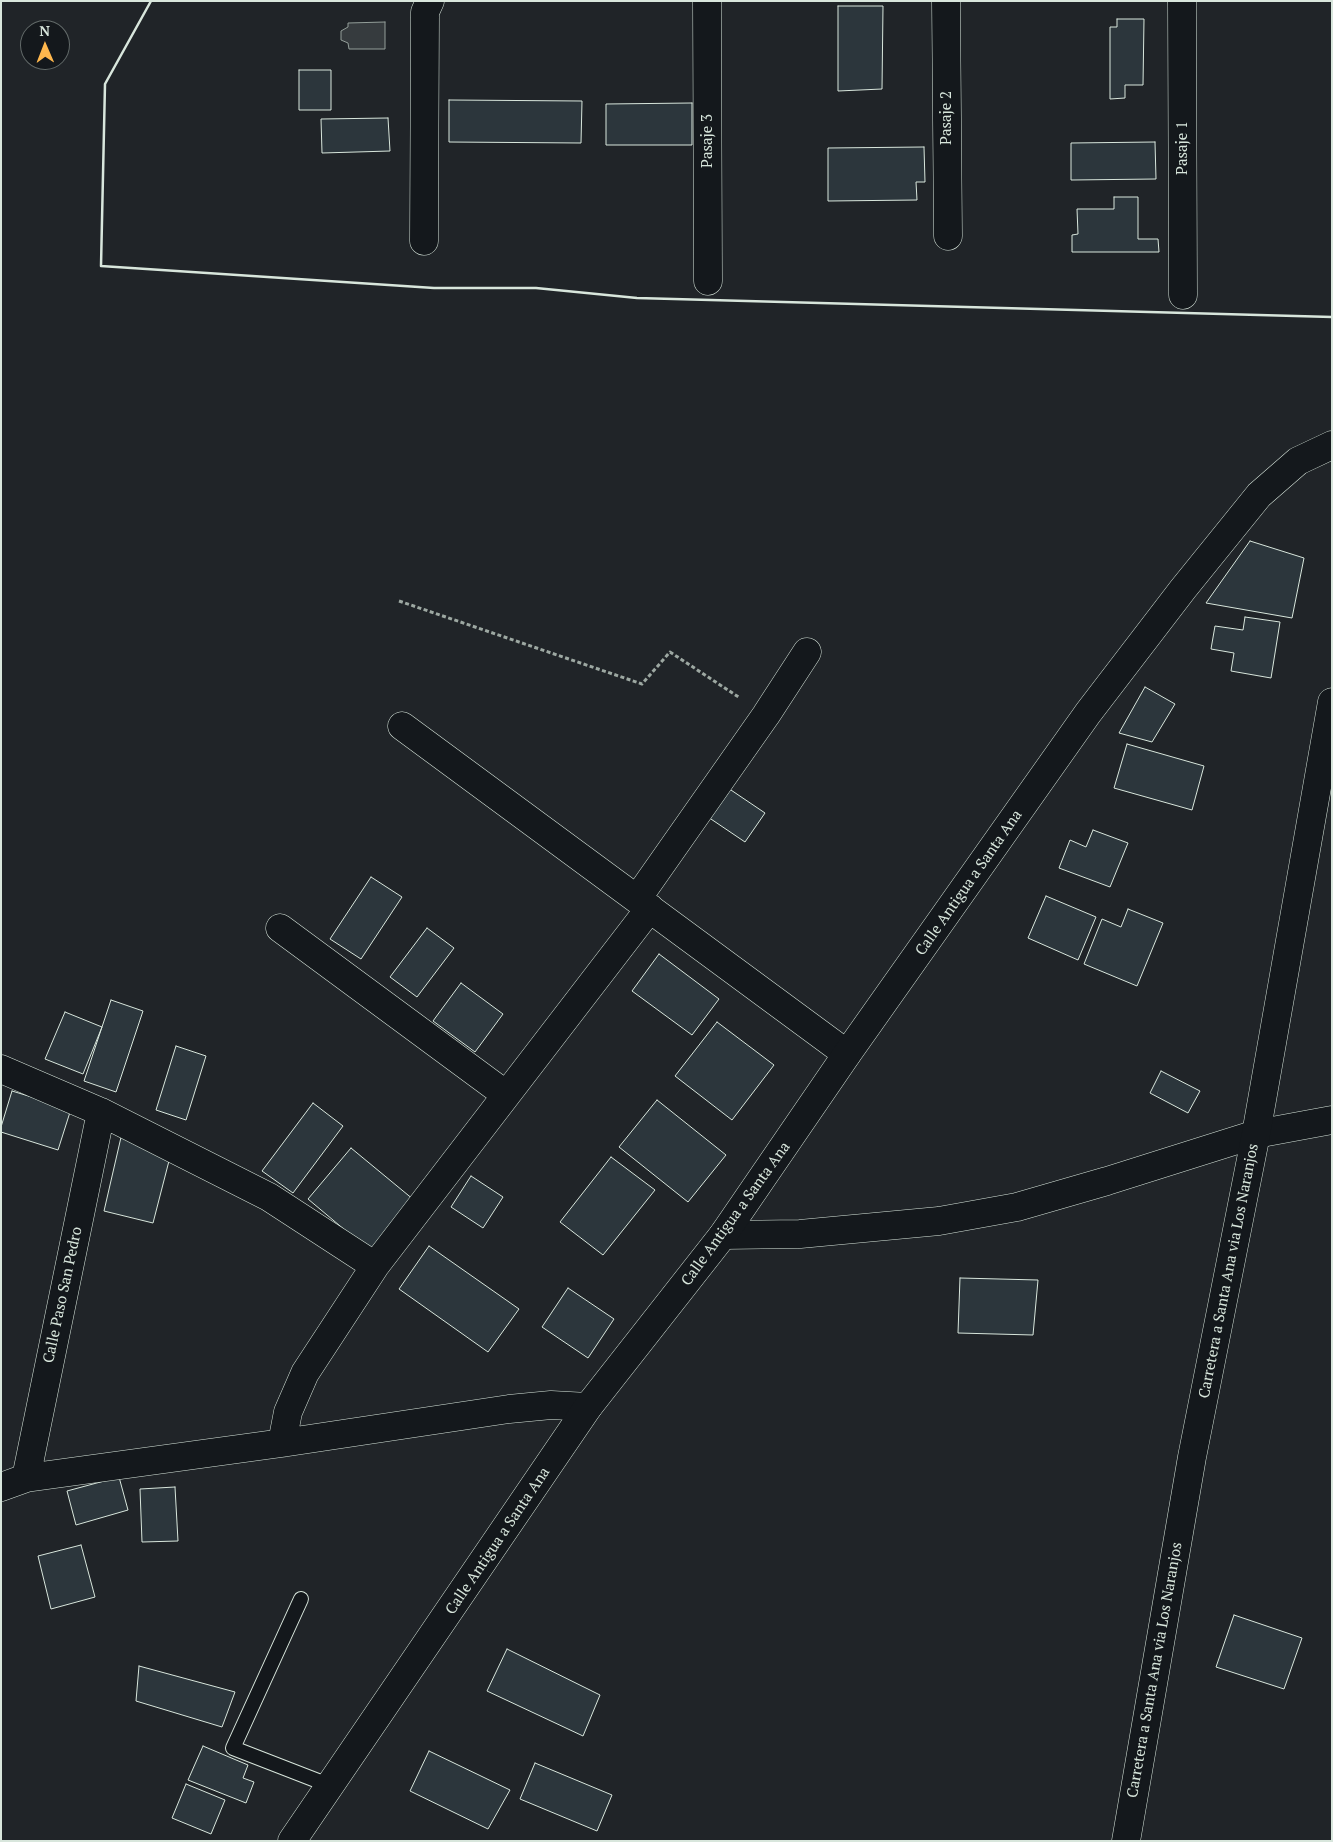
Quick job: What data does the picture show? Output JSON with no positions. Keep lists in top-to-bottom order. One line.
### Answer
{"streets":{"street":["Pasaje 2","Pasaje 3","Pasaje 1","Calle Antigua a Santa Ana","Carretera a Santa Ana via Los Naranjos","Calle Paso San Pedro"]},"north":"top"}
